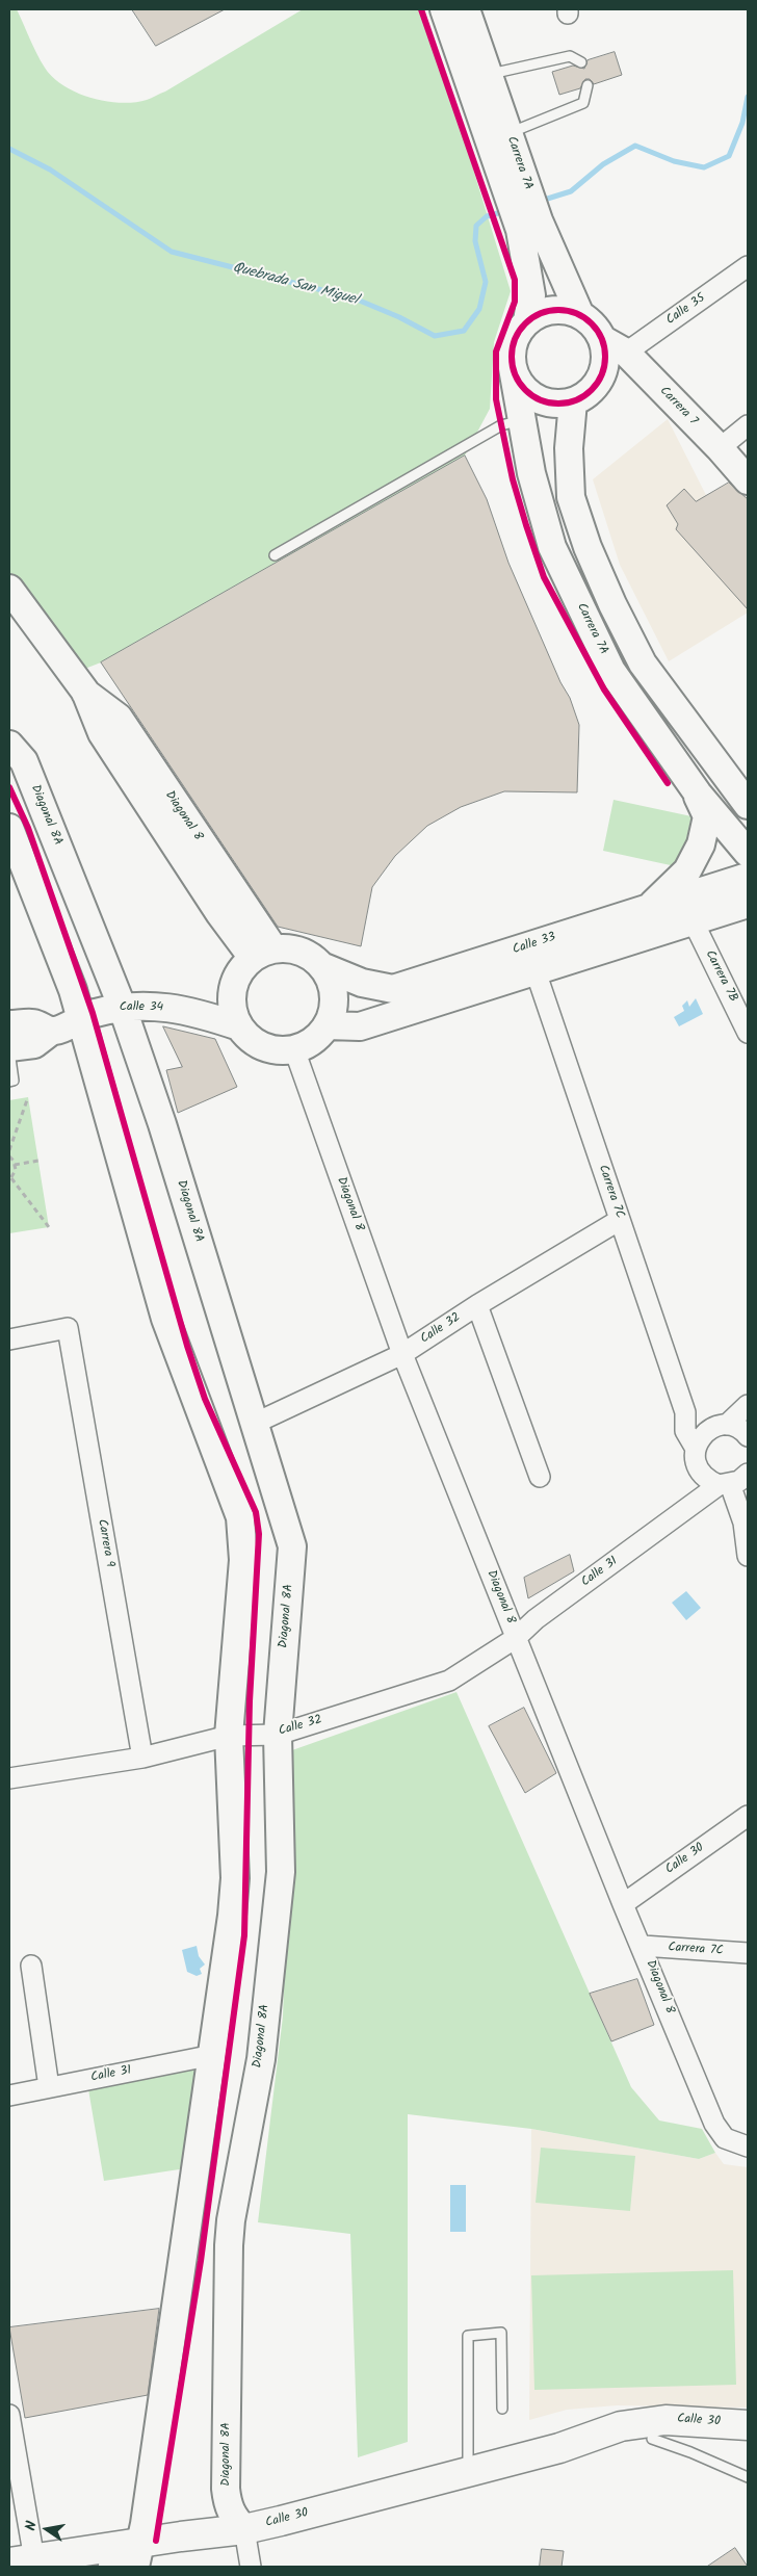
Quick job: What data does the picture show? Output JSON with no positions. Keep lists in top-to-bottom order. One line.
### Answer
{"streets":{"main road":["Calle 30"],"street":["Carrera 7A","Calle 35","Carrera 7","Diagonal 8A","Diagonal 8","Calle 33","Carrera 7B","Calle 34","Carrera 7C","Calle 32","Carrera 9","Calle 31"]},"crossings":[["Carrera 7A","Carrera 7"],["Calle 35","Carrera 7"],["Diagonal 8A","Calle 34"],["Diagonal 8A","Calle 32"],["Diagonal 8A","Calle 30"],["Diagonal 8","Calle 33"],["Diagonal 8","Calle 34"],["Diagonal 8","Carrera 7C"],["Diagonal 8","Calle 32"],["Diagonal 8","Calle 31"],["Diagonal 8","Calle 30"],["Calle 33","Carrera 7B"],["Calle 33","Calle 34"],["Calle 33","Carrera 7C"],["Carrera 7C","Calle 32"],["Calle 32","Carrera 9"],["Calle 32","Calle 31"]],"water":["Quebrada San Miguel"],"north":"left"}
